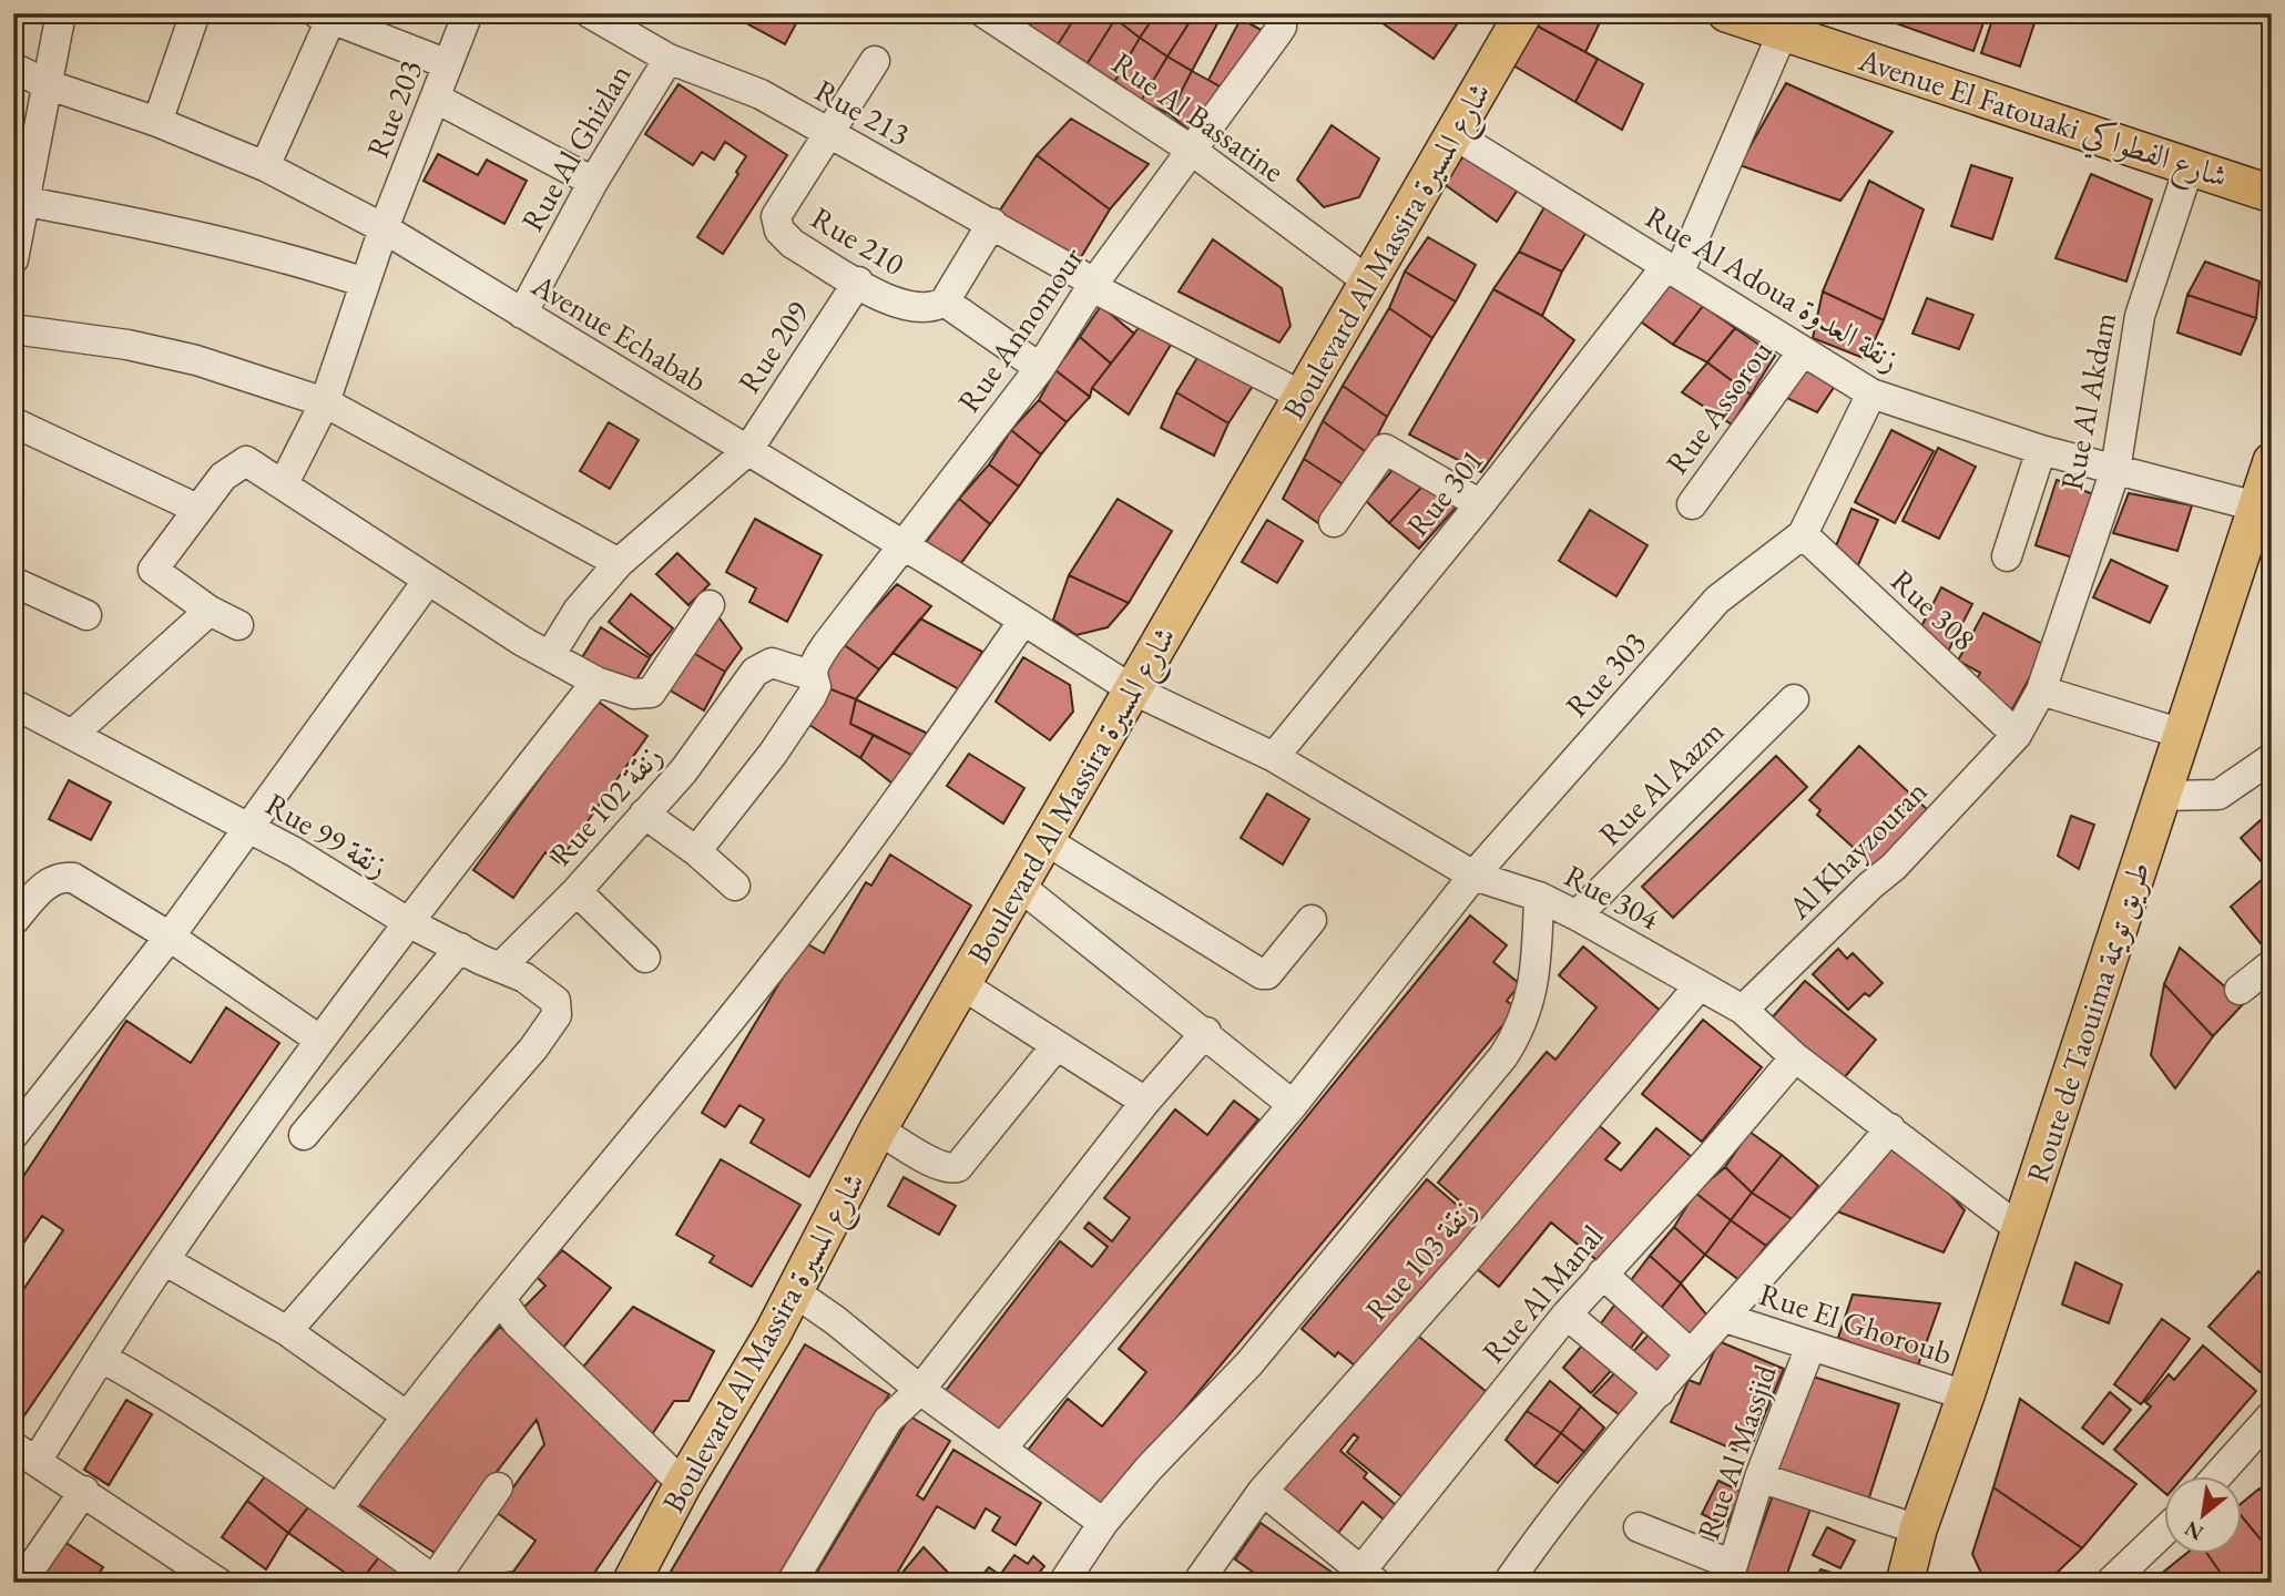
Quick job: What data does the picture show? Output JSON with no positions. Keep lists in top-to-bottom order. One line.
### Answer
{"streets":{"main road":["Avenue El Fatouaki شارع الفطواكي","Boulevard Al Massira شارع المسيرة","Route de Taouima طريق تويمة"],"street":["Rue 203","Rue 213","Rue Al Bassatine","Rue Al Ghizlan","Rue 210","Rue Al Adoua زنقة العدوة","Rue Annomour","Avenue Echabab","Rue 209","Rue Al Akdam","Rue Assorou","Rue 301","Rue 308","Rue 303","Rue Al Aazm","Rue 102 زنقة","Rue 99 زنقة","Al Khayzouran","Rue 304","Rue 103 زنقة","Rue Al Manal","Rue El Ghoroub","Rue Al Massjid"]},"crossings":[["Rue 203","Avenue Echabab"],["Rue 213","Rue Al Ghizlan"],["Rue 213","Rue 210"],["Rue 213","Boulevard Al Massira شارع المسيرة"],["Rue 213","Rue Annomour"],["Rue Al Bassatine","Boulevard Al Massira شارع المسيرة"],["Rue Al Bassatine","Rue Annomour"],["Avenue El Fatouaki شارع الفطواكي","Rue Al Akdam"],["Avenue El Fatouaki شارع الفطواكي","Rue 301"],["Rue Al Ghizlan","Avenue Echabab"],["Rue 210","Rue 209"],["Boulevard Al Massira شارع المسيرة","Rue Al Adoua زنقة العدوة"],["Boulevard Al Massira شارع المسيرة","Avenue Echabab"],["Boulevard Al Massira شارع المسيرة","Rue 304"],["Rue Al Adoua زنقة العدوة","Rue Al Akdam"],["Rue Al Adoua زنقة العدوة","Rue Assorou"],["Rue Al Adoua زنقة العدوة","Rue 301"],["Rue Al Adoua زنقة العدوة","Route de Taouima طريق تويمة"],["Rue Annomour","Avenue Echabab"],["Rue Annomour","Rue 102 زنقة"],["Avenue Echabab","Rue 209"],["Avenue Echabab","Rue 304"],["Rue Al Akdam","Rue 308"],["Rue Al Akdam","Al Khayzouran"],["Rue 301","Rue 304"],["Rue 308","Rue 303"],["Rue 308","Al Khayzouran"],["Rue 303","Rue 304"],["Rue Al Aazm","Rue 304"],["Rue 102 زنقة","Rue 99 زنقة"],["Al Khayzouran","Rue 304"],["Rue 304","Route de Taouima طريق تويمة"],["Rue 304","Rue 103 زنقة"],["Rue 304","Rue Al Manal"],["Route de Taouima طريق تويمة","Rue El Ghoroub"],["Rue El Ghoroub","Rue Al Massjid"]],"north":"bottom left"}
